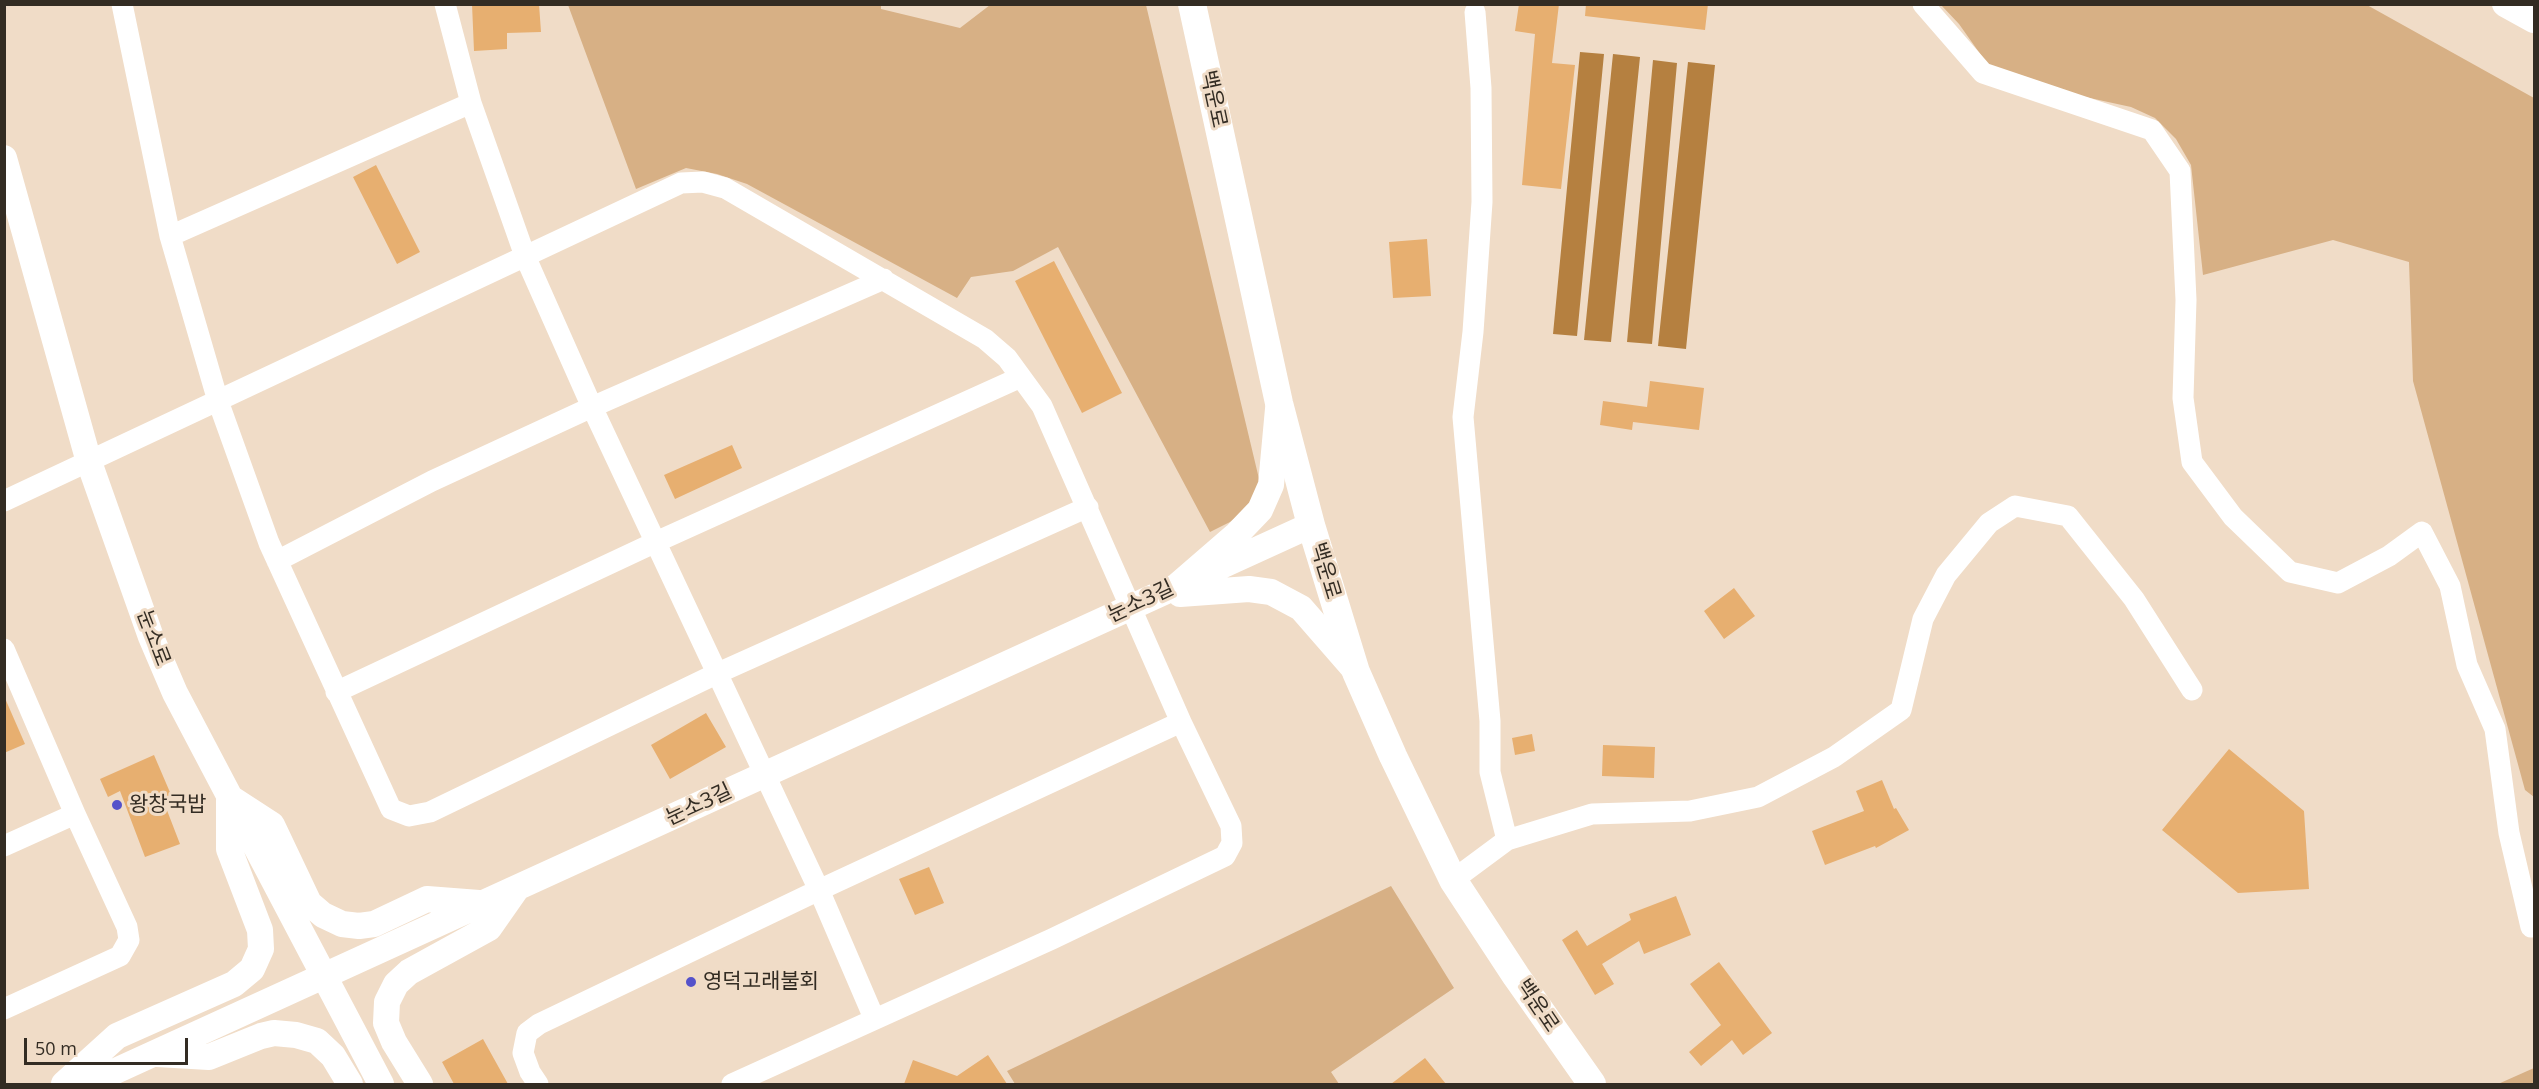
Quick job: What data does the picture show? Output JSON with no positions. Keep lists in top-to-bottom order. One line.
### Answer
{"streets":{"main road":["백운로"],"street":["눈소3길","눈소로"]},"crossings":[["백운로","눈소3길"],["눈소3길","눈소로"]],"places":["왕창국밥","영덕고래불회"],"scale_bar":"50 m"}
